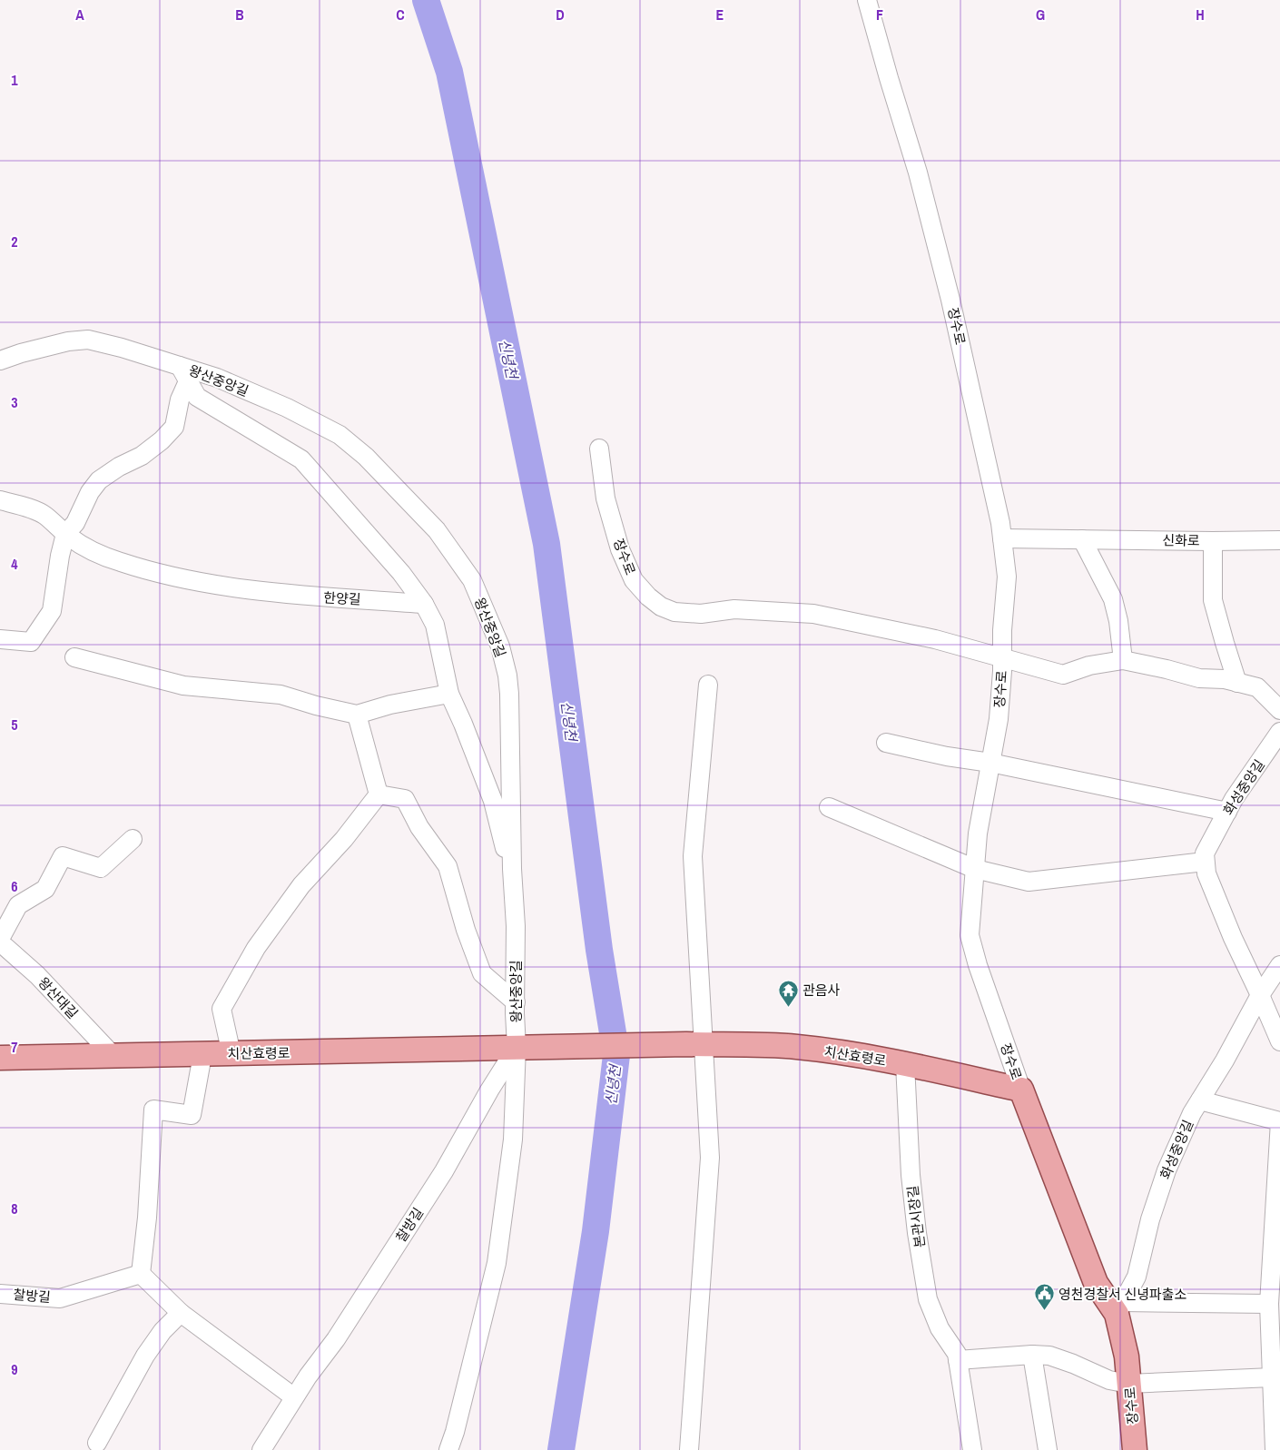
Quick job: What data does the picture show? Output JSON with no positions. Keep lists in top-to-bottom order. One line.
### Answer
{"streets":{"main road":["장수로","치산효령로"],"street":["왕산중앙길","신화로","한양길","화성중앙길","왕산대길","본관시장길","찰방길"]},"crossings":[["장수로","신화로"],["장수로","화성중앙길"],["장수로","치산효령로"],["왕산중앙길","한양길"],["왕산중앙길","치산효령로"],["왕산중앙길","찰방길"],["왕산대길","치산효령로"],["치산효령로","본관시장길"],["치산효령로","찰방길"]],"water":["신녕천"],"places":{"temple":["관음사"],"public building":["영천경찰서 신녕파출소"]},"grid":{"columns":["A","B","C","D","E","F","G","H"],"rows":["1","2","3","4","5","6","7","8","9"]}}
